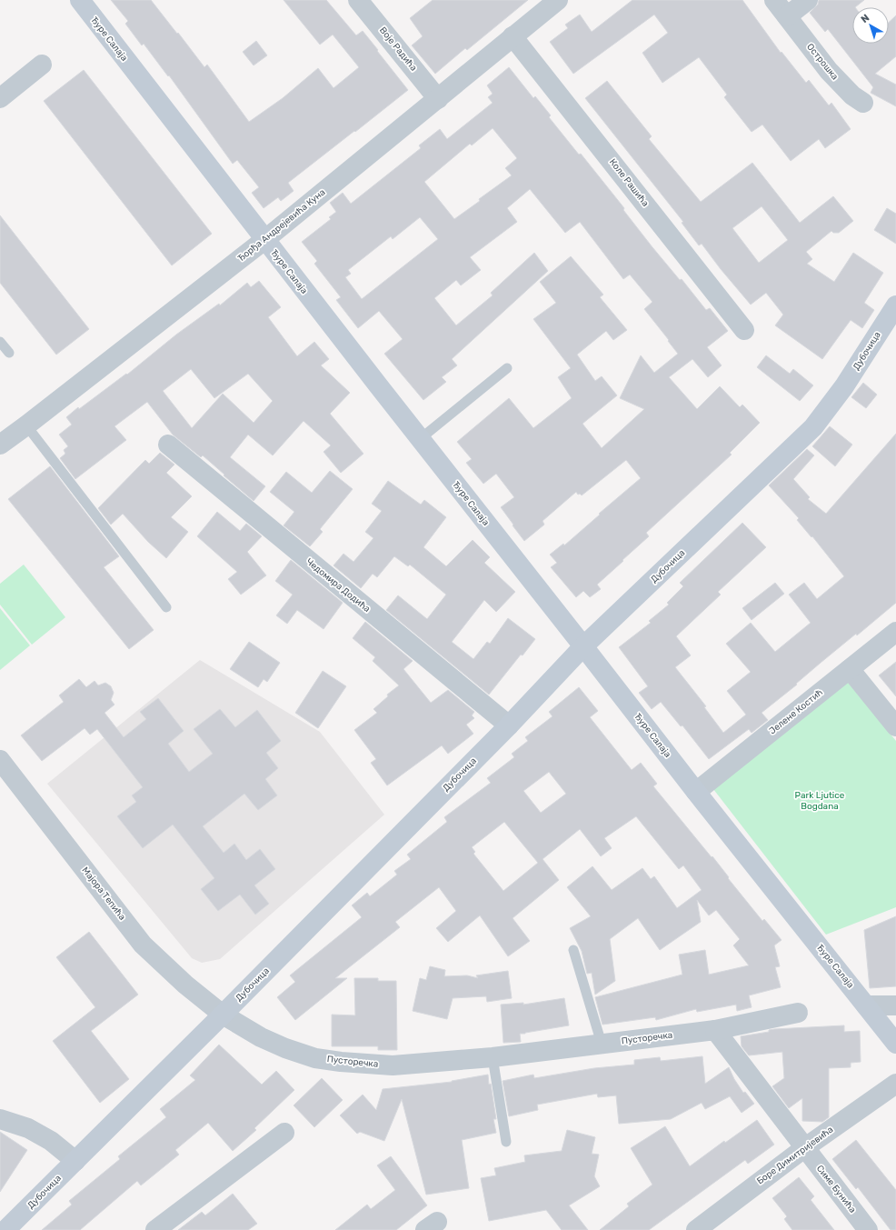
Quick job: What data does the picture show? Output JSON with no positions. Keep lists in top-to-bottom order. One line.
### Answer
{"streets":{"street":["Ђуре Салаја","Воје Радића","Острошка","Коле Рашића","Ђорђа Андрејевића Куна","Дубочица","Чедомира Додића","Јелене Костић","Мајора Тепића","Пусторечка","Боре Димитријевића","Симе Бунића"]},"crossings":[["Ђуре Салаја","Ђорђа Андрејевића Куна"],["Ђуре Салаја","Дубочица"],["Ђуре Салаја","Јелене Костић"],["Воје Радића","Ђорђа Андрејевића Куна"],["Коле Рашића","Ђорђа Андрејевића Куна"],["Дубочица","Чедомира Додића"],["Дубочица","Мајора Тепића"],["Дубочица","Пусторечка"],["Мајора Тепића","Пусторечка"],["Боре Димитријевића","Симе Бунића"]],"parks":["Park Ljutice Bogdana"],"north":"top left"}
